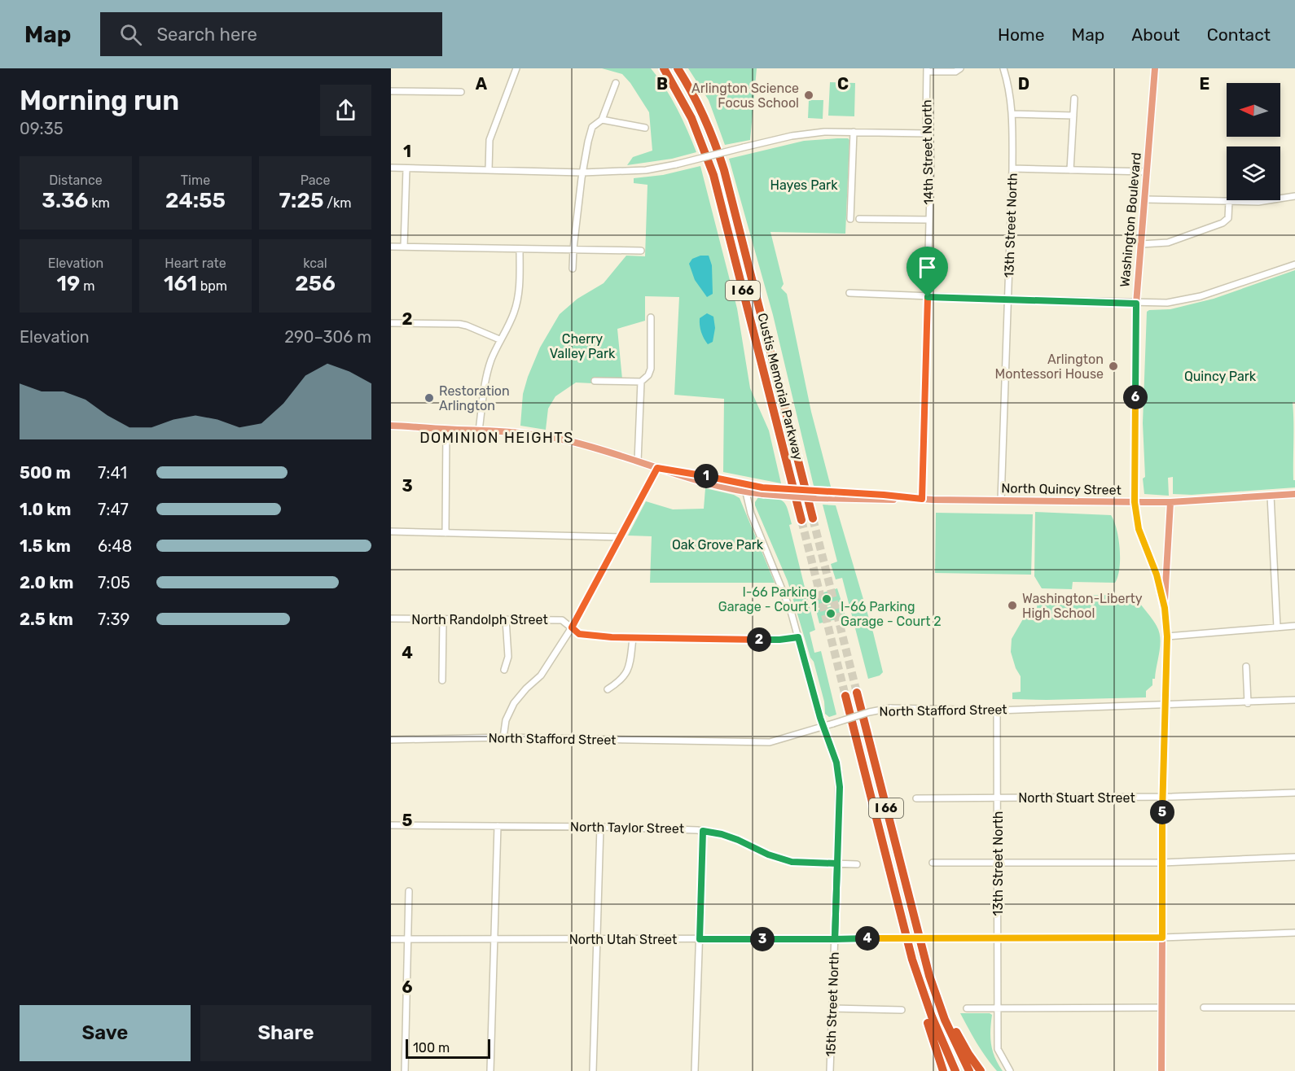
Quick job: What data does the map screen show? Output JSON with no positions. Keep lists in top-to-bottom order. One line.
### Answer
{"streets":{"highway":["I 66","Custis Memorial Parkway"],"main road":["Washington Boulevard","North Quincy Street"],"street":["14th Street North","13th Street North","North Randolph Street","North Stafford Street","North Stuart Street","North Taylor Street","North Utah Street","15th Street North"]},"crossings":[["14th Street North","North Quincy Street"],["Washington Boulevard","North Quincy Street"],["Washington Boulevard","North Stafford Street"],["Washington Boulevard","North Stuart Street"],["Washington Boulevard","North Utah Street"],["13th Street North","North Quincy Street"],["13th Street North","North Stafford Street"],["13th Street North","North Stuart Street"],["13th Street North","North Utah Street"],["North Quincy Street","15th Street North"],["North Randolph Street","15th Street North"],["North Stafford Street","15th Street North"],["North Taylor Street","15th Street North"],["North Utah Street","15th Street North"]],"districts":["DOMINION HEIGHTS"],"parks":["Hayes Park","Cherry Valley Park","Quincy Park","Oak Grove Park"],"places":["Arlington Science Focus School","Arlington Montessori House","Restoration Arlington","I-66 Parking Garage - Court 1","Washington-Liberty High School","I-66 Parking Garage - Court 2"],"scale_bar":"100 m","north":"left","page":{"header":"Map","search":"Search here","nav":["Home","Map","About","Contact"],"heading":["Morning run","09:35"],"stats":[["Distance","3.36 km"],["Time","24:55"],["Pace","7:25 /km"],["Elevation","19 m"],["Heart rate","161 bpm"],["kcal","256"]],"chart":["Elevation","290–306 m"],"pins":["6","1","2","5","4","3"],"list":[{"name":"500 m","note":"7:41"},{"name":"1.0 km","note":"7:47"},{"name":"1.5 km","note":"6:48"},{"name":"2.0 km","note":"7:05"},{"name":"2.5 km","note":"7:39"}],"buttons":["Save","Share"],"scale":"100 m"},"grid":{"columns":["A","B","C","D","E"],"rows":["1","2","3","4","5","6"]}}
